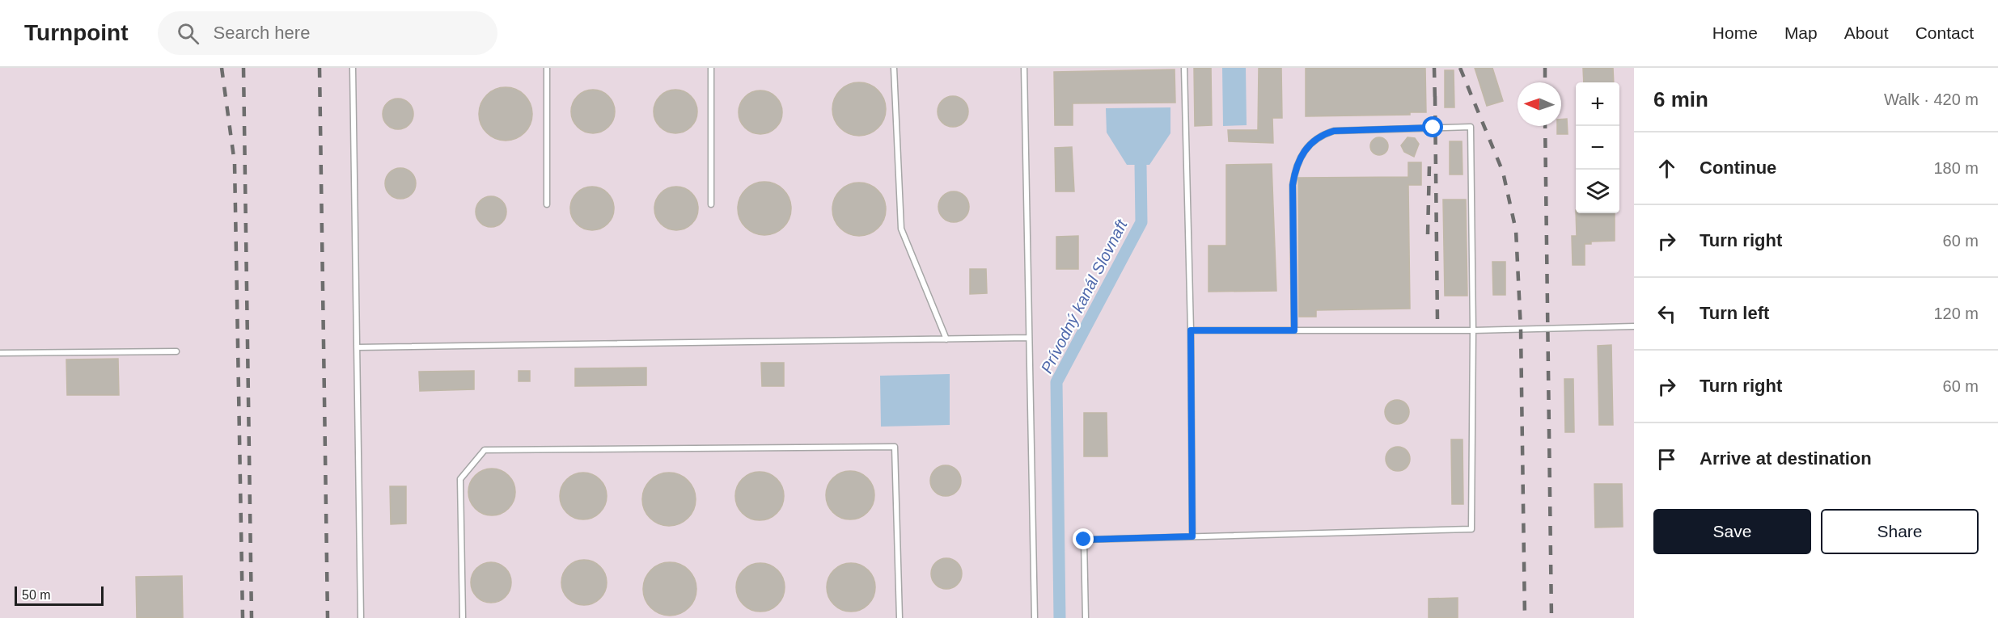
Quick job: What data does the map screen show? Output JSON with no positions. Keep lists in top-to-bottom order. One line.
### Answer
{"water":["Prívodný kanál Slovnaft"],"scale_bar":"50 m","north":"left","page":{"header":"Turnpoint","search":"Search here","nav":["Home","Map","About","Contact"],"heading":["6 min","Walk · 420 m"],"map_buttons":["+","−"],"list":[["Continue","180 m"],["Turn right","60 m"],["Turn left","120 m"],["Turn right","60 m"],"Arrive at destination"],"buttons":["Save","Share"],"scale":"50 m"}}
